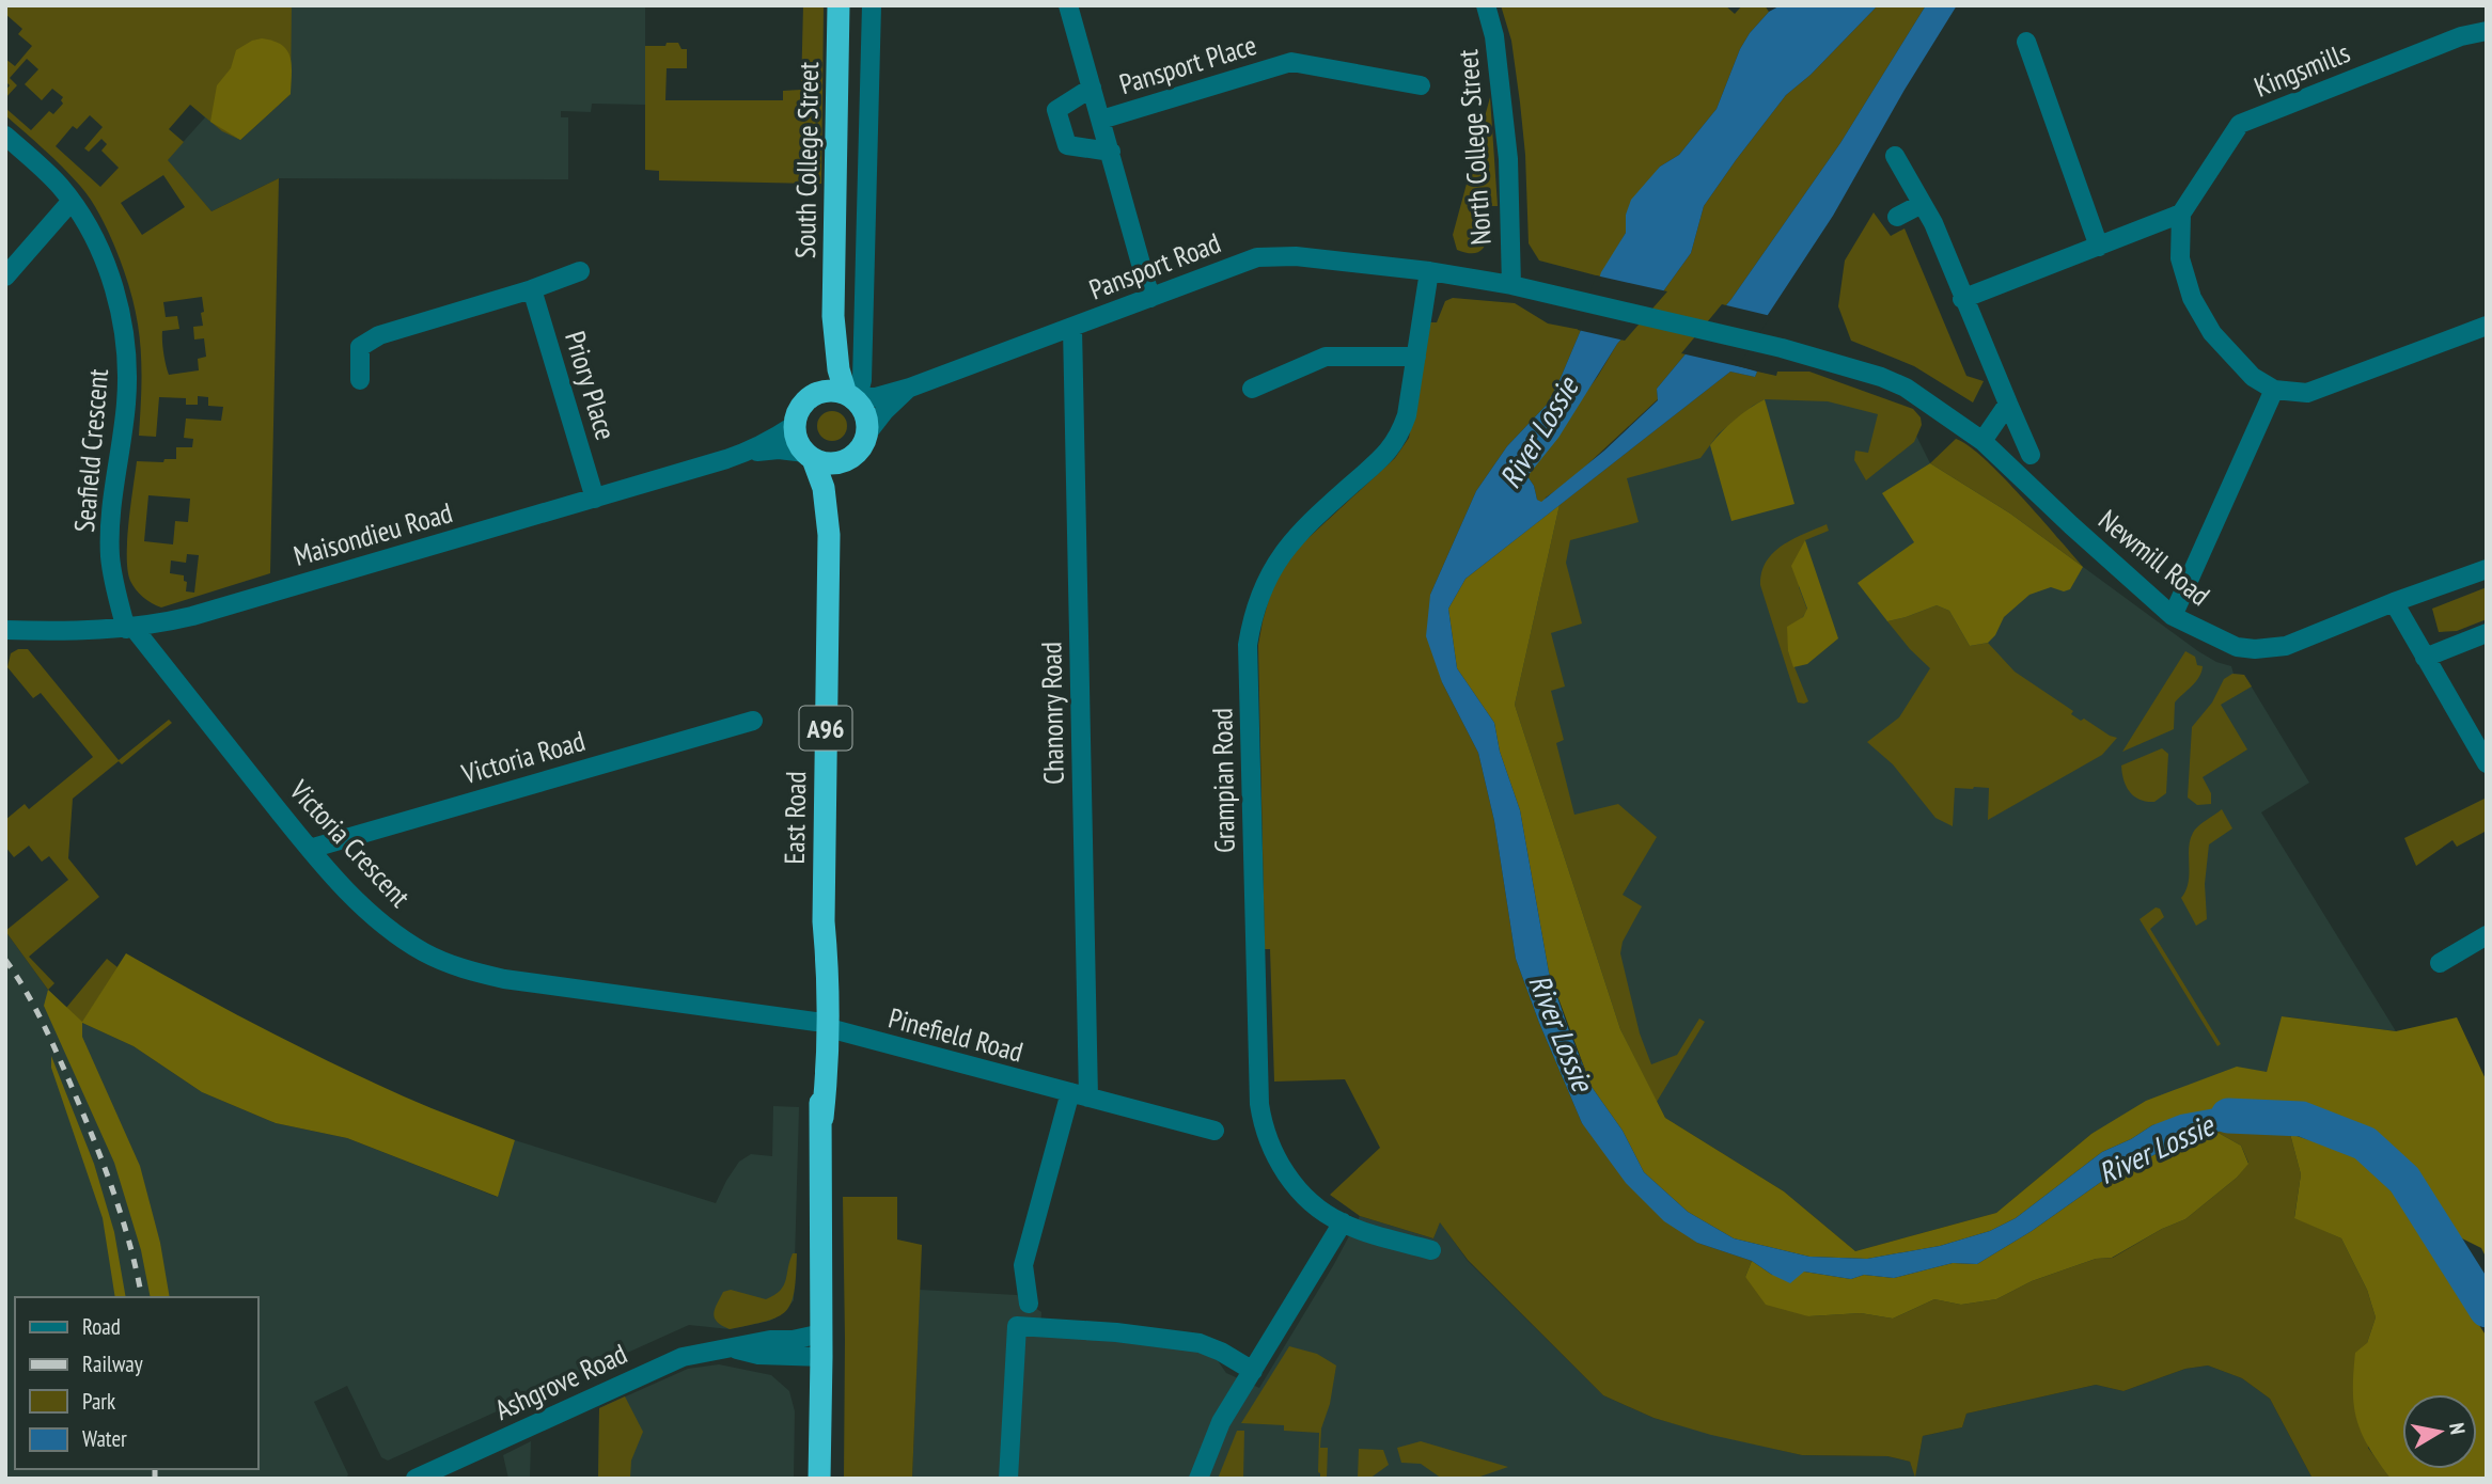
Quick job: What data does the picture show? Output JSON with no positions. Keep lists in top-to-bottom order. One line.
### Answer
{"streets":{"highway":["South College Street","A96","East Road"],"street":["Pansport Place","Kingsmills","North College Street","Pansport Road","Priory Place","Seafield Crescent","Maisondieu Road","Newmill Road","Chanonry Road","Victoria Road","Grampian Road","Victoria Crescent","Pinefield Road","Ashgrove Road"]},"crossings":[["Pansport Place","Pansport Road"],["North College Street","Pansport Road"],["Pansport Road","Newmill Road"],["Pansport Road","Chanonry Road"],["Pansport Road","A96"],["Pansport Road","Grampian Road"],["Priory Place","Maisondieu Road"],["Seafield Crescent","Maisondieu Road"],["Seafield Crescent","Victoria Crescent"],["Maisondieu Road","Victoria Crescent"],["Chanonry Road","Pinefield Road"],["A96","East Road"],["A96","Victoria Crescent"],["A96","Pinefield Road"],["A96","Ashgrove Road"],["Victoria Road","Victoria Crescent"],["East Road","Victoria Crescent"],["East Road","Pinefield Road"],["Victoria Crescent","Pinefield Road"]],"water":["River Lossie"],"legend":["Road","Railway","Park","Water"],"north":"right"}
